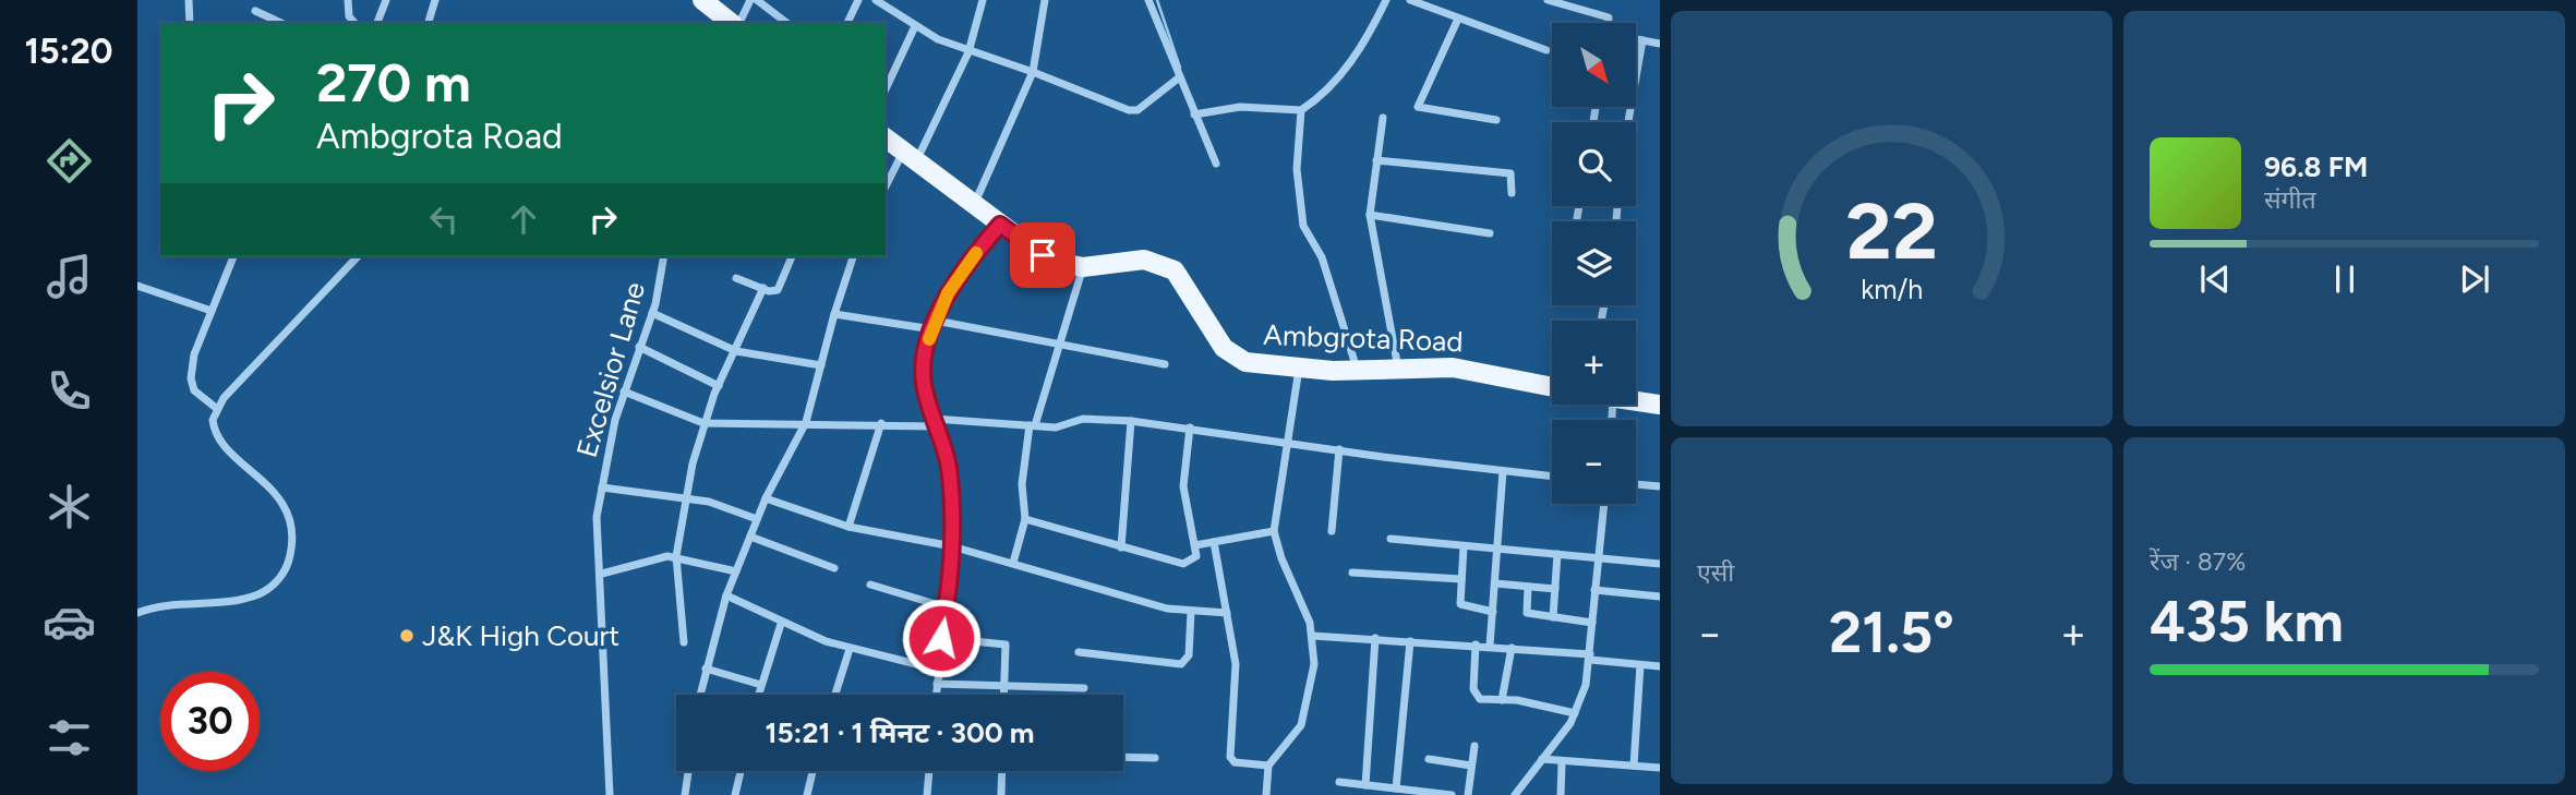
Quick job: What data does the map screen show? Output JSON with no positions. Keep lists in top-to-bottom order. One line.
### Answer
{"streets":{"main road":["Ambgrota Road"],"street":["Excelsior Lane"]},"places":["J&K High Court"],"north":"bottom right","page":{"tabs":"15:20","map_buttons":["+","−"],"turn":["270 m","Ambgrota Road"],"song":["96.8 FM","संगीत"],"tile":["एसी",["रेंज · 87%","435 km"]],"heat":["−","21.5°","+"],"limit":"30","trip":"15:21 · 1 मिनट · 300 m","gauge":["22","km/h"]}}
